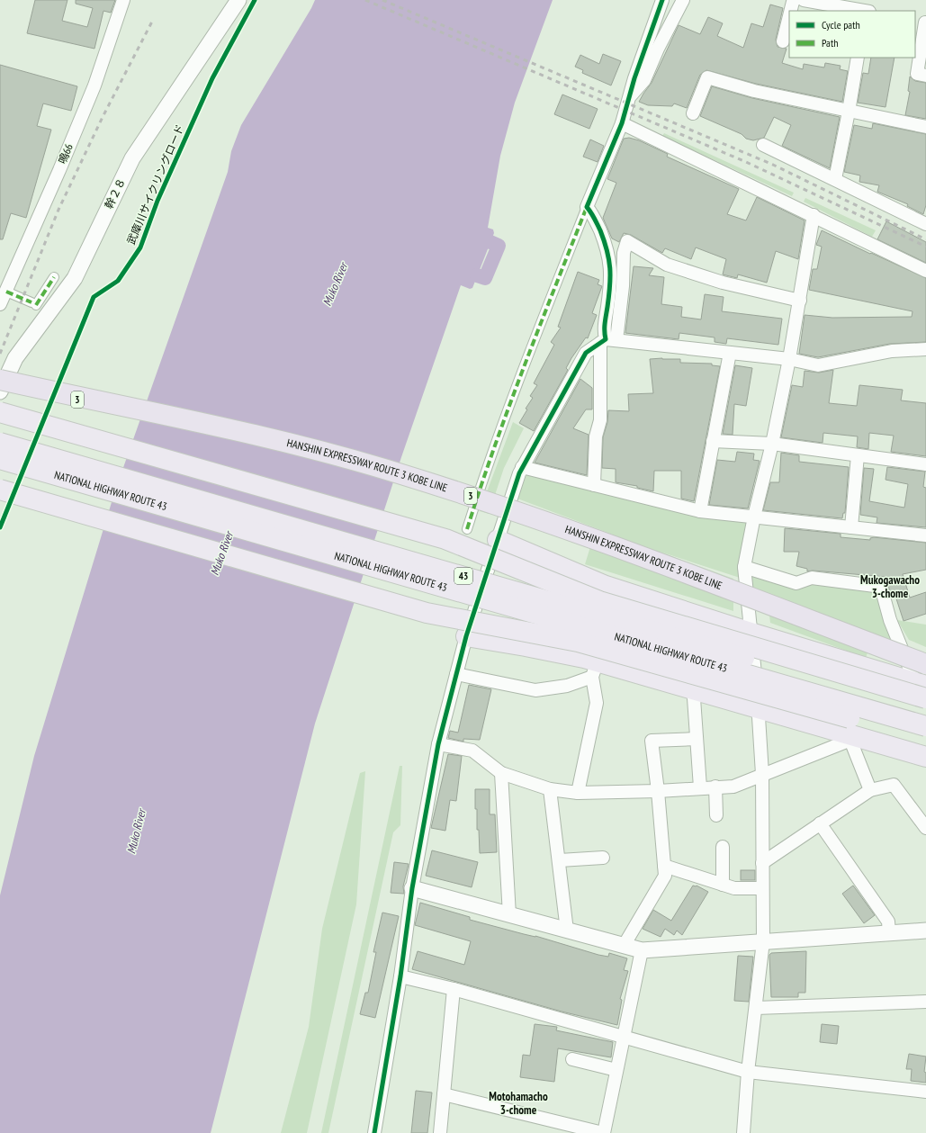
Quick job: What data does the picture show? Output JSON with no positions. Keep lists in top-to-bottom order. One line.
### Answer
{"streets":{"highway":["3","HANSHIN EXPRESSWAY ROUTE 3 KOBE LINE","NATIONAL HIGHWAY ROUTE 43","43"],"street":["鳴66","幹２８"],"cycle path":["武庫川サイクリングロード"]},"districts":["Mukogawacho 3-chome","Motohamacho 3-chome"],"water":["Muko River"],"legend":["Cycle path","Path"]}
